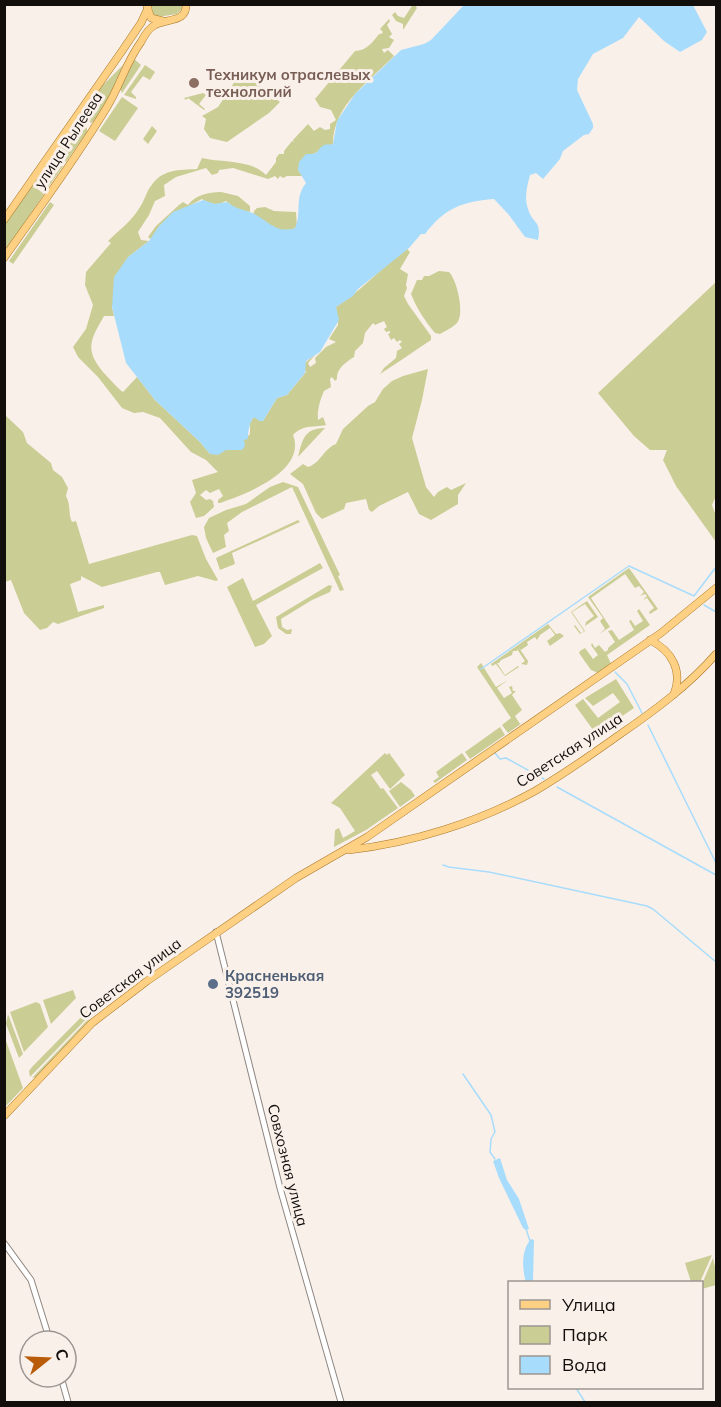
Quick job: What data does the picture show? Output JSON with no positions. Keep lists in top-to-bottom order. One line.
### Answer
{"streets":{"main road":["улица Рылеева","Советская улица"],"street":["Совхозная улица"]},"crossings":[["Советская улица","Совхозная улица"]],"places":["Техникум отраслевых технологий","Красненькая 392519"],"legend":["Улица","Парк","Вода"],"north":"right"}
